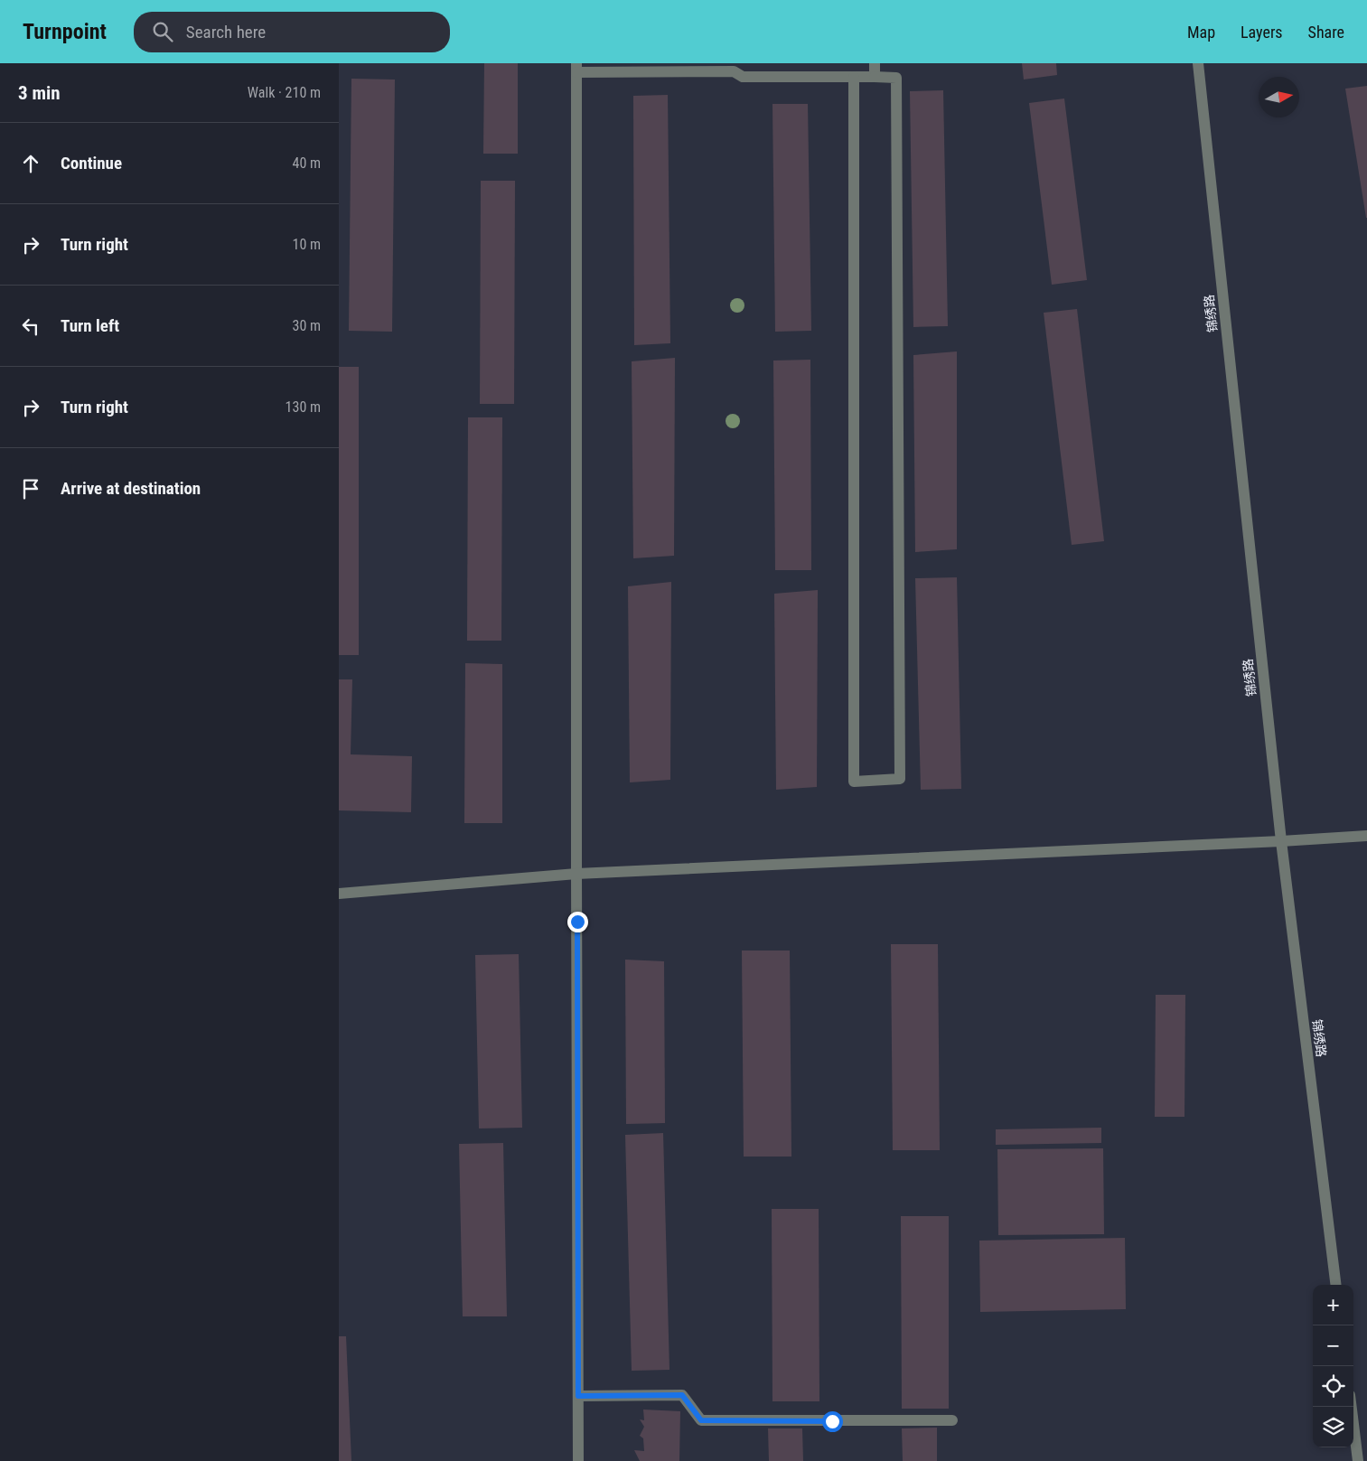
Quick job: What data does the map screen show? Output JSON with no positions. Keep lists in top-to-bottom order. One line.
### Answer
{"streets":{"street":["锦绣路"]},"north":"right","page":{"header":"Turnpoint","search":"Search here","nav":["Map","Layers","Share"],"heading":["3 min","Walk · 210 m"],"list":[["Continue","40 m"],["Turn right","10 m"],["Turn left","30 m"],["Turn right","130 m"],"Arrive at destination"],"map_buttons":["+","−"]}}
